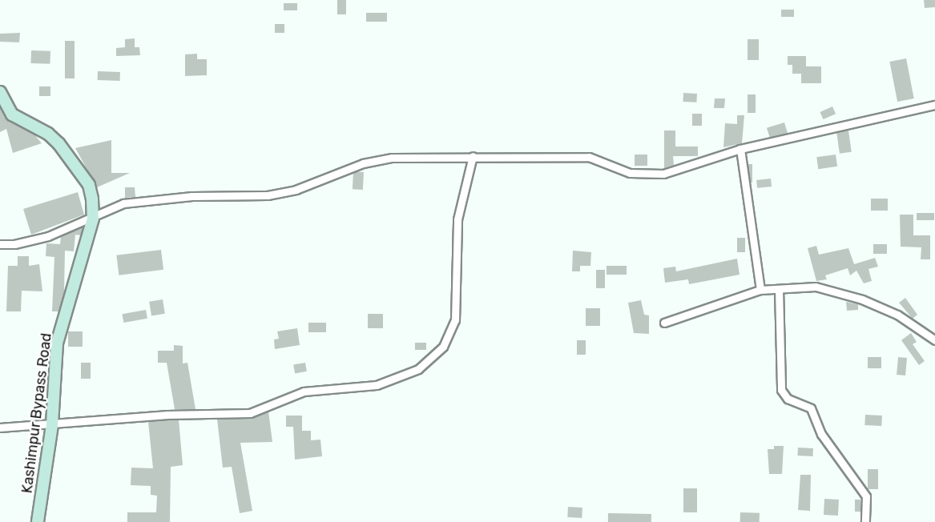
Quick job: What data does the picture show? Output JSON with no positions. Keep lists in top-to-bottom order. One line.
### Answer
{"streets":{"main road":["Kashimpur Bypass Road"]}}
